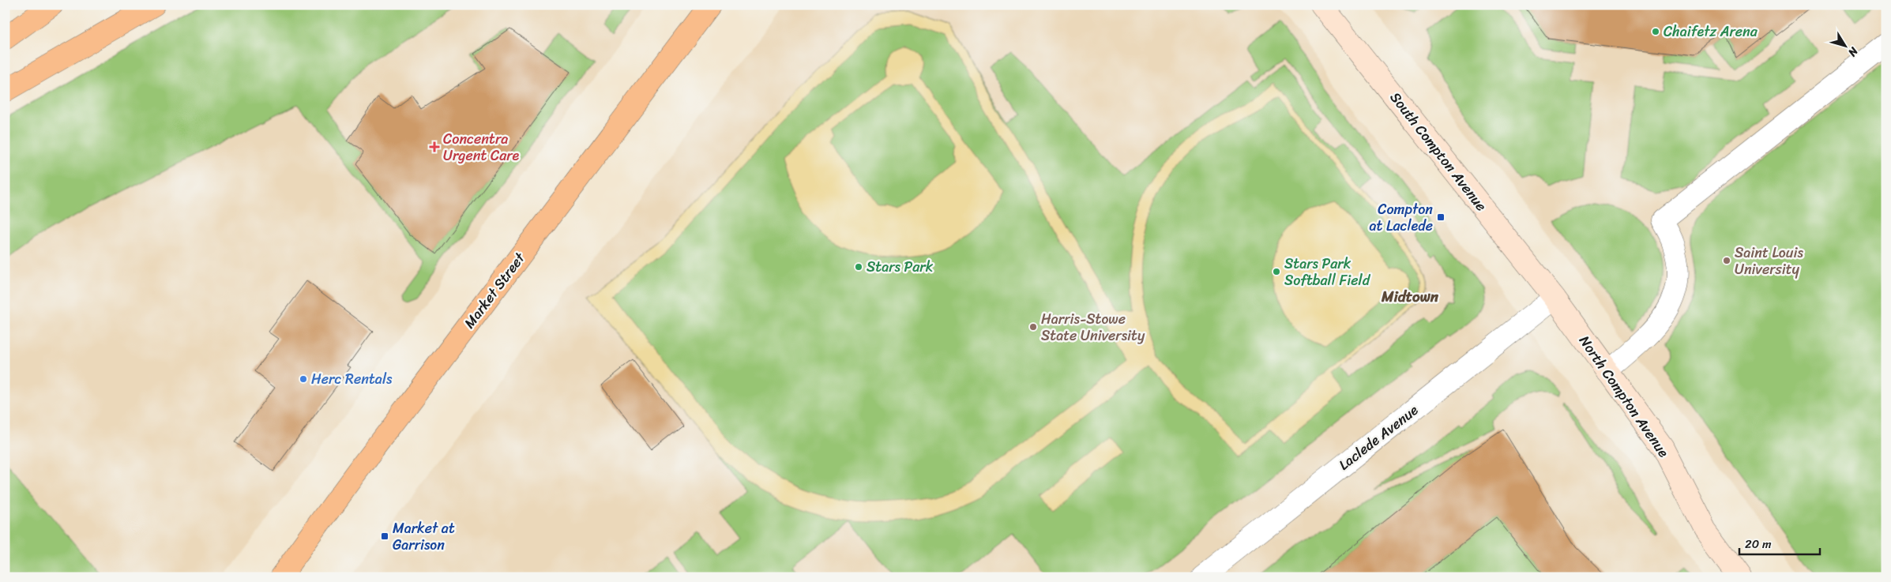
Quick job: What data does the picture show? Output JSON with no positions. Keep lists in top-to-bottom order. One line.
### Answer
{"streets":{"main road":["South Compton Avenue","Market Street","North Compton Avenue"],"street":["Laclede Avenue"]},"crossings":[["South Compton Avenue","North Compton Avenue"],["South Compton Avenue","Laclede Avenue"],["North Compton Avenue","Laclede Avenue"]],"districts":["Midtown"],"places":{"other":["Chaifetz Arena","Saint Louis University","Stars Park","Stars Park Softball Field","Harris-Stowe State University","Herc Rentals"],"health":["Concentra Urgent Care"],"transit":["Compton at Laclede","Market at Garrison"]},"scale_bar":"20 m","north":"bottom right"}
